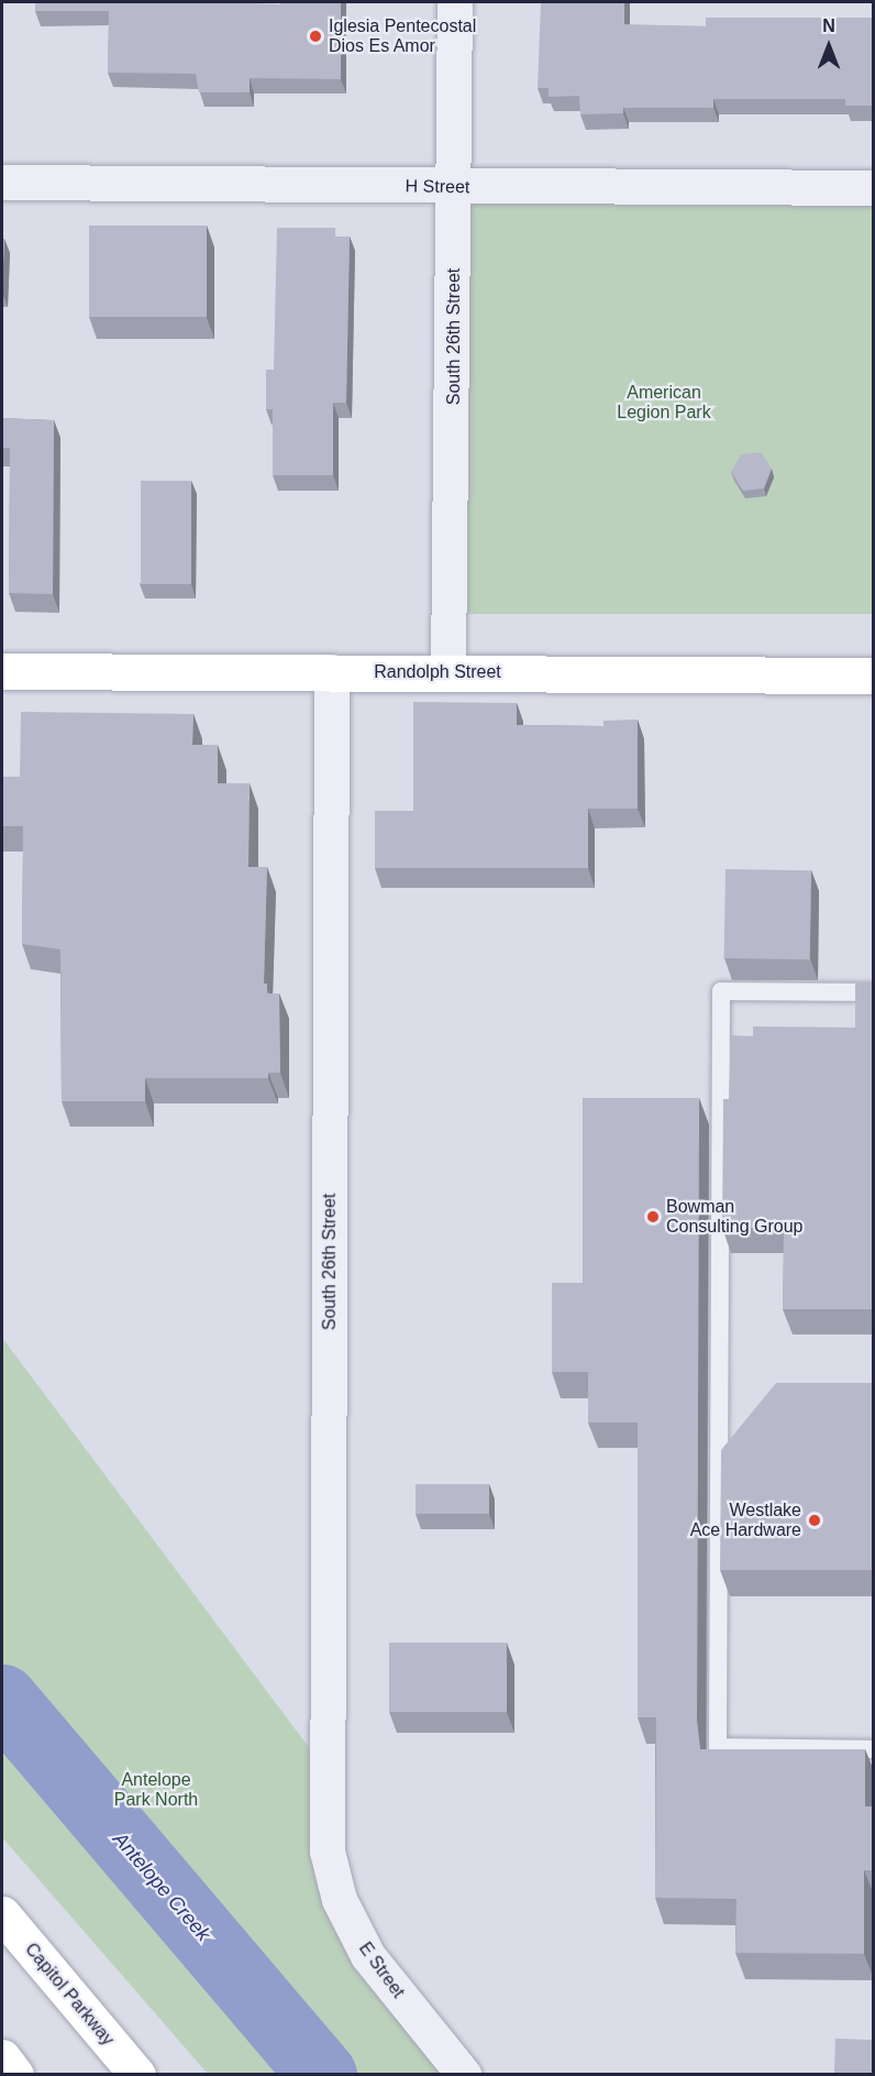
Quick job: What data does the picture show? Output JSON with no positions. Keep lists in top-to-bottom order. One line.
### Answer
{"streets":{"main road":["Randolph Street","Capitol Parkway"],"street":["H Street","South 26th Street","E Street"]},"crossings":[["H Street","South 26th Street"],["South 26th Street","Randolph Street"],["South 26th Street","E Street"]],"water":["Antelope Creek"],"parks":["American Legion Park","Antelope Park North"],"places":["Iglesia Pentecostal Dios Es Amor","Bowman Consulting Group","Westlake Ace Hardware"],"north":"top"}
